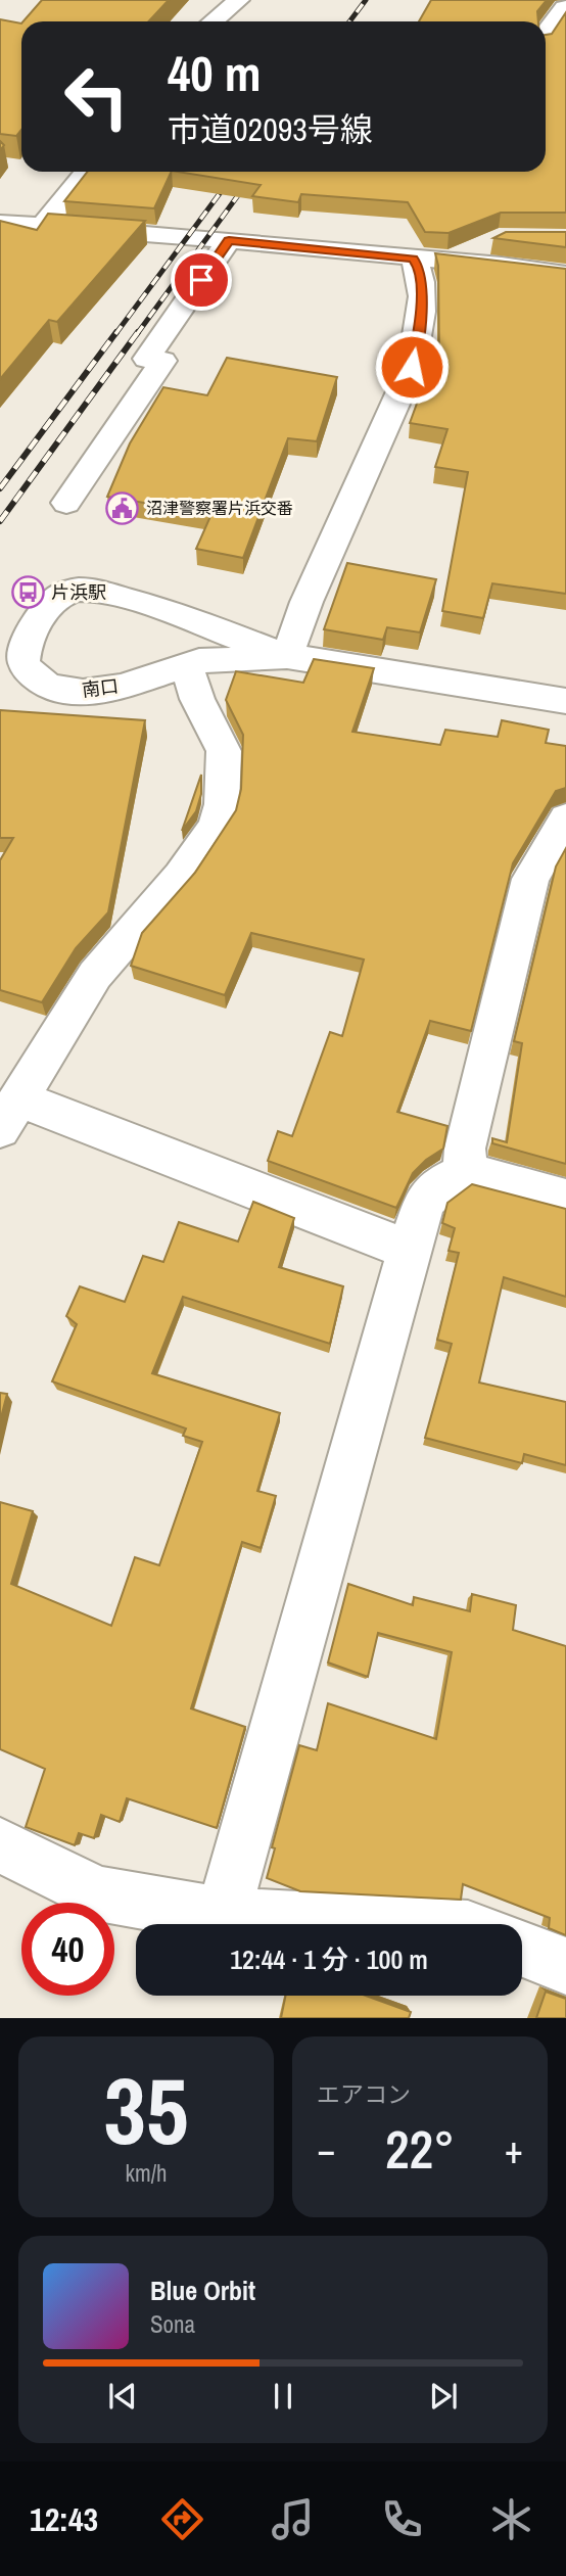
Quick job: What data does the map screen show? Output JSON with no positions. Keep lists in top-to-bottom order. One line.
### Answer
{"streets":{"street":["南口"]},"places":{"public building":["沼津警察署片浜交番"],"bus stop":["片浜駅"]},"page":{"turn":["40 m","市道02093号線"],"limit":"40","trip":"12:44 · 1 分 · 100 m","tile":[["35","km/h"],"エアコン"],"heat":["−","22°","+"],"song":["Blue Orbit","Sona"],"tabs":"12:43"}}
